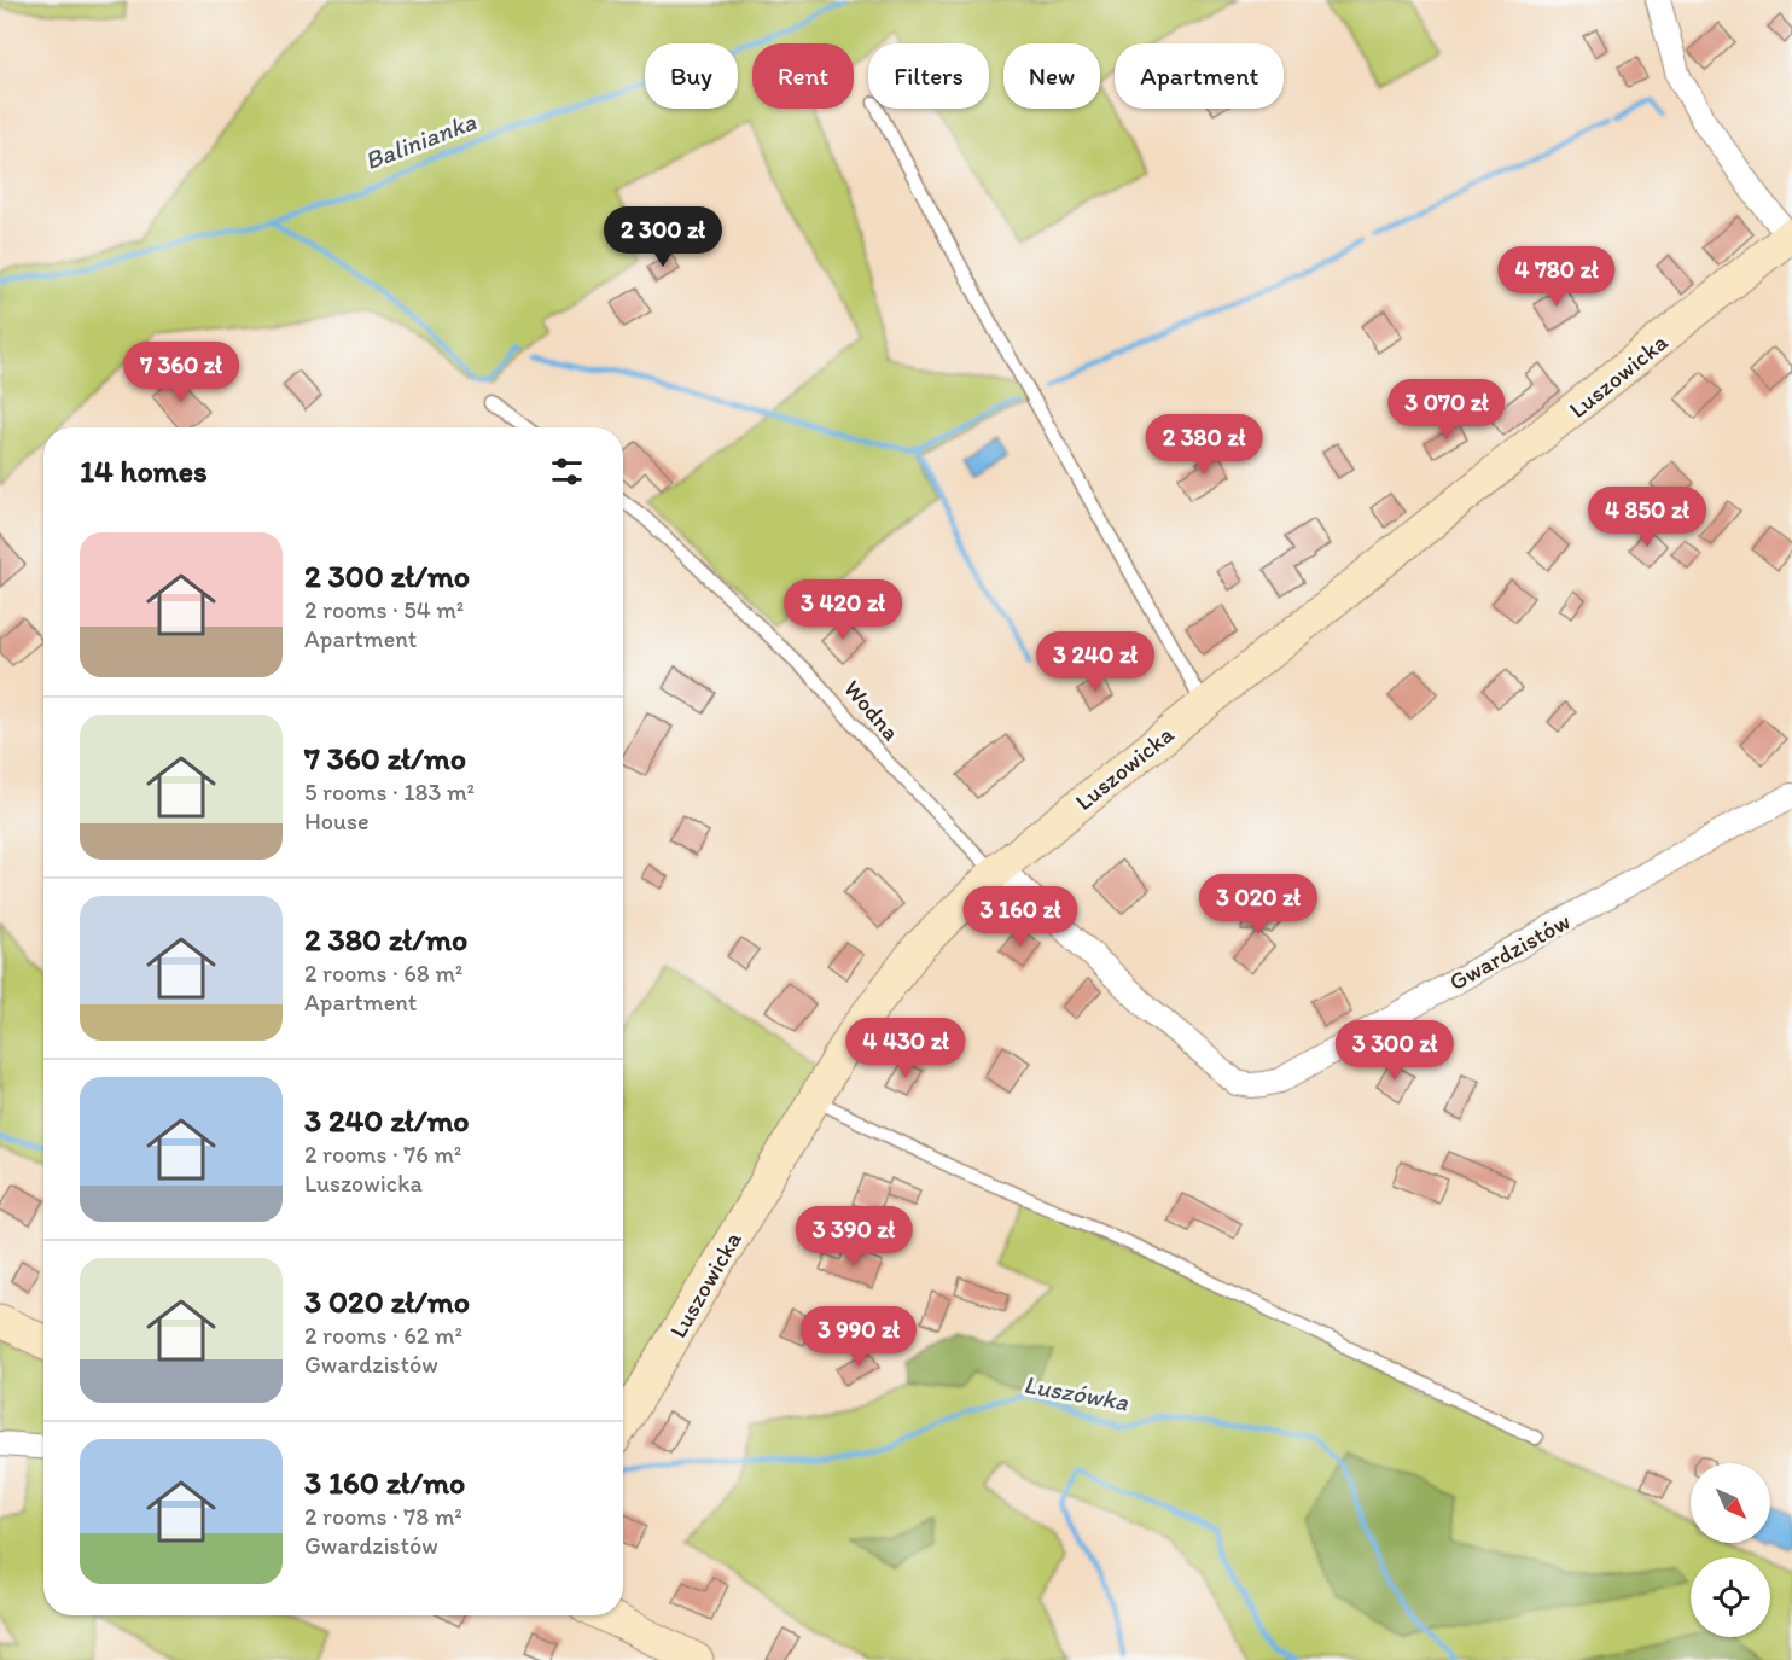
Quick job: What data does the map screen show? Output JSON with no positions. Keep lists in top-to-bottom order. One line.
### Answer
{"streets":{"street":["Luszowicka","Gwardzistów"],"lane":["Wodna"]},"crossings":[["Luszowicka","Wodna"],["Luszowicka","Gwardzistów"],["Wodna","Gwardzistów"]],"water":["Balinianka","Luszówka"],"north":"bottom right","page":{"chip":["Buy","Rent","Filters","New","Apartment"],"price":["2 300 zł","4 780 zł","7 360 zł","3 070 zł","2 380 zł","4 850 zł","3 420 zł","3 240 zł","3 020 zł","3 160 zł","4 430 zł","3 300 zł","3 390 zł","3 990 zł"],"heading":"14 homes","list":[{"name":"2 300 zł/mo","note":"2 rooms · 54 m² · Apartment"},{"name":"7 360 zł/mo","note":"5 rooms · 183 m² · House"},{"name":"2 380 zł/mo","note":"2 rooms · 68 m² · Apartment"},{"name":"3 240 zł/mo","note":"2 rooms · 76 m² · Luszowicka"},{"name":"3 020 zł/mo","note":"2 rooms · 62 m² · Gwardzistów"},{"name":"3 160 zł/mo","note":"2 rooms · 78 m² · Gwardzistów"}]}}
